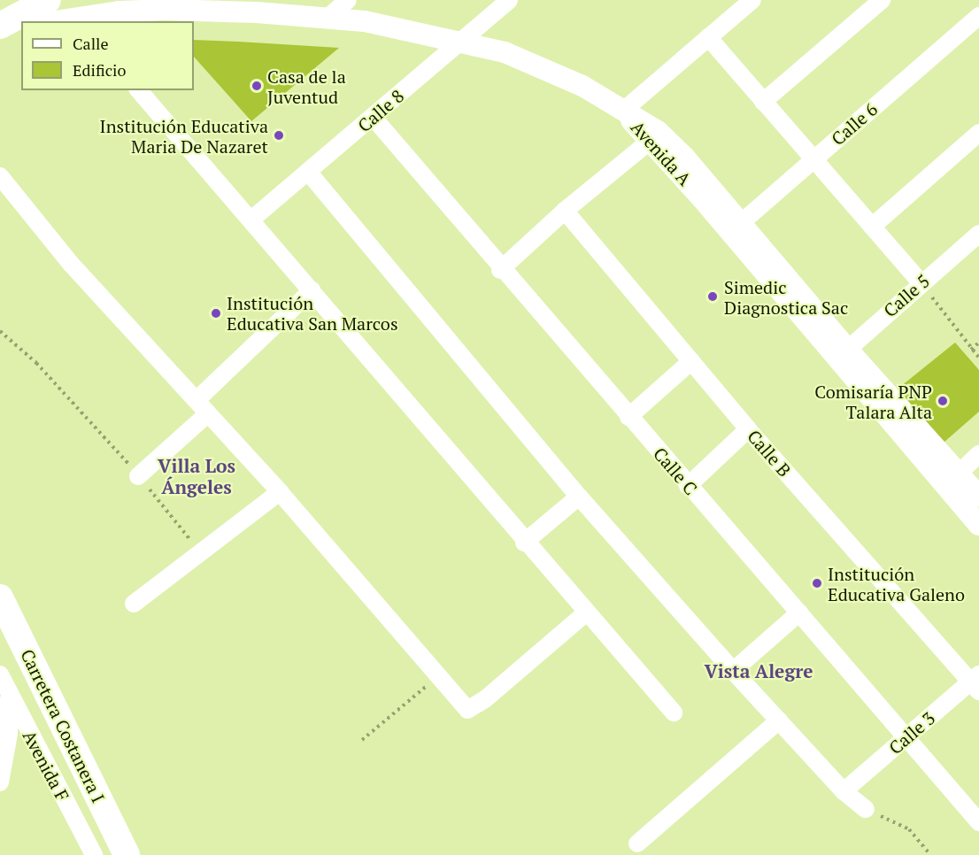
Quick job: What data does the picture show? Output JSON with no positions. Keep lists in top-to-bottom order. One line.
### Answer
{"streets":{"main road":["Carretera Costanera I"],"street":["Calle 8","Calle 6","Avenida A","Calle 5","Calle B","Calle C","Calle 3","Avenida F"]},"crossings":[["Calle 8","Calle C"],["Calle 6","Avenida A"],["Avenida A","Calle 5"],["Calle B","Calle 3"],["Calle C","Calle 3"]],"districts":["Villa Los Ángeles","Vista Alegre"],"places":["Casa de la Juventud","Institución Educativa Maria De Nazaret","Simedic Diagnostica Sac","Institución Educativa San Marcos","Comisaría PNP Talara Alta","Institución Educativa Galeno"],"legend":["Calle","Edificio"]}
